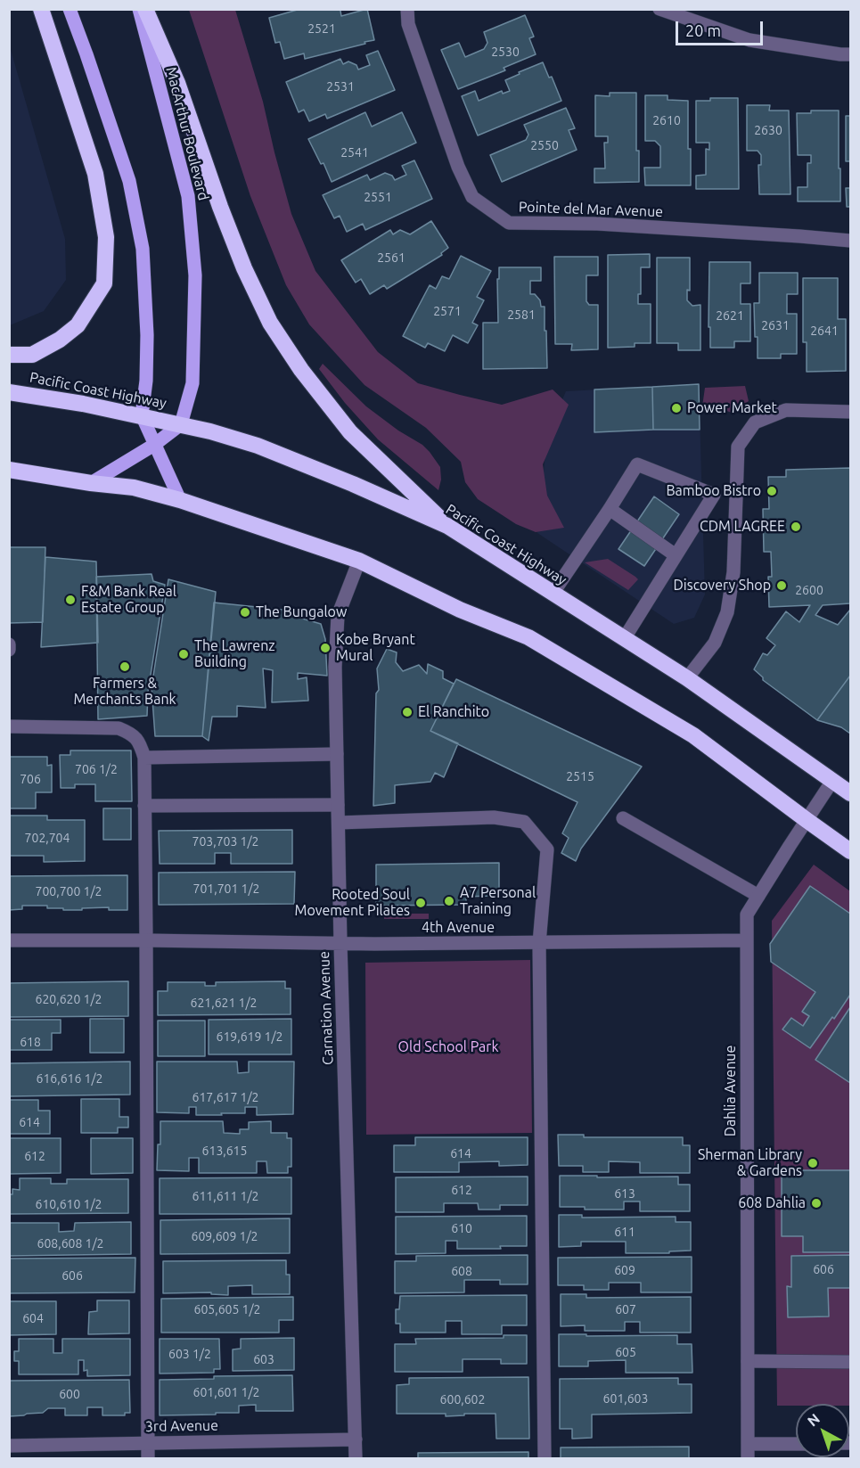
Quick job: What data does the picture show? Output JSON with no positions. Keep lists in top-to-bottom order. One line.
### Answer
{"streets":{"highway":["Pacific Coast Highway"],"main road":["MacArthur Boulevard"],"street":["Pointe del Mar Avenue","4th Avenue","Carnation Avenue","Dahlia Avenue","3rd Avenue"]},"crossings":[["MacArthur Boulevard","Pacific Coast Highway"],["Pacific Coast Highway","Dahlia Avenue"],["4th Avenue","Carnation Avenue"],["4th Avenue","Dahlia Avenue"],["Carnation Avenue","3rd Avenue"]],"parks":["Old School Park"],"places":["Power Market","Bamboo Bistro","CDM LAGREE","Discovery Shop","F&M Bank Real Estate Group","The Bungalow","Kobe Bryant Mural","The Lawrenz Building","Farmers & Merchants Bank","El Ranchito","A7 Personal Training","Rooted Soul Movement Pilates","Sherman Library & Gardens","608 Dahlia"],"house_numbers":["2521","2530","2531","2610","2630","2550","2541","2551","2561","2571","2581","2621","2631","2641","2600","706 1/2","2515","706","702,704","703,703 1/2","701,701 1/2","700,700 1/2","620,620 1/2","621,621 1/2","619,619 1/2","618","616,616 1/2","617,617 1/2","614","613,615","614","612","612","613","611,611 1/2","610,610 1/2","610","611","609,609 1/2","608,608 1/2","606","609","608","606","605,605 1/2","607","604","605","603 1/2","603","601,601 1/2","600","601,603","600,602"],"scale_bar":"20 m","north":"top left"}
